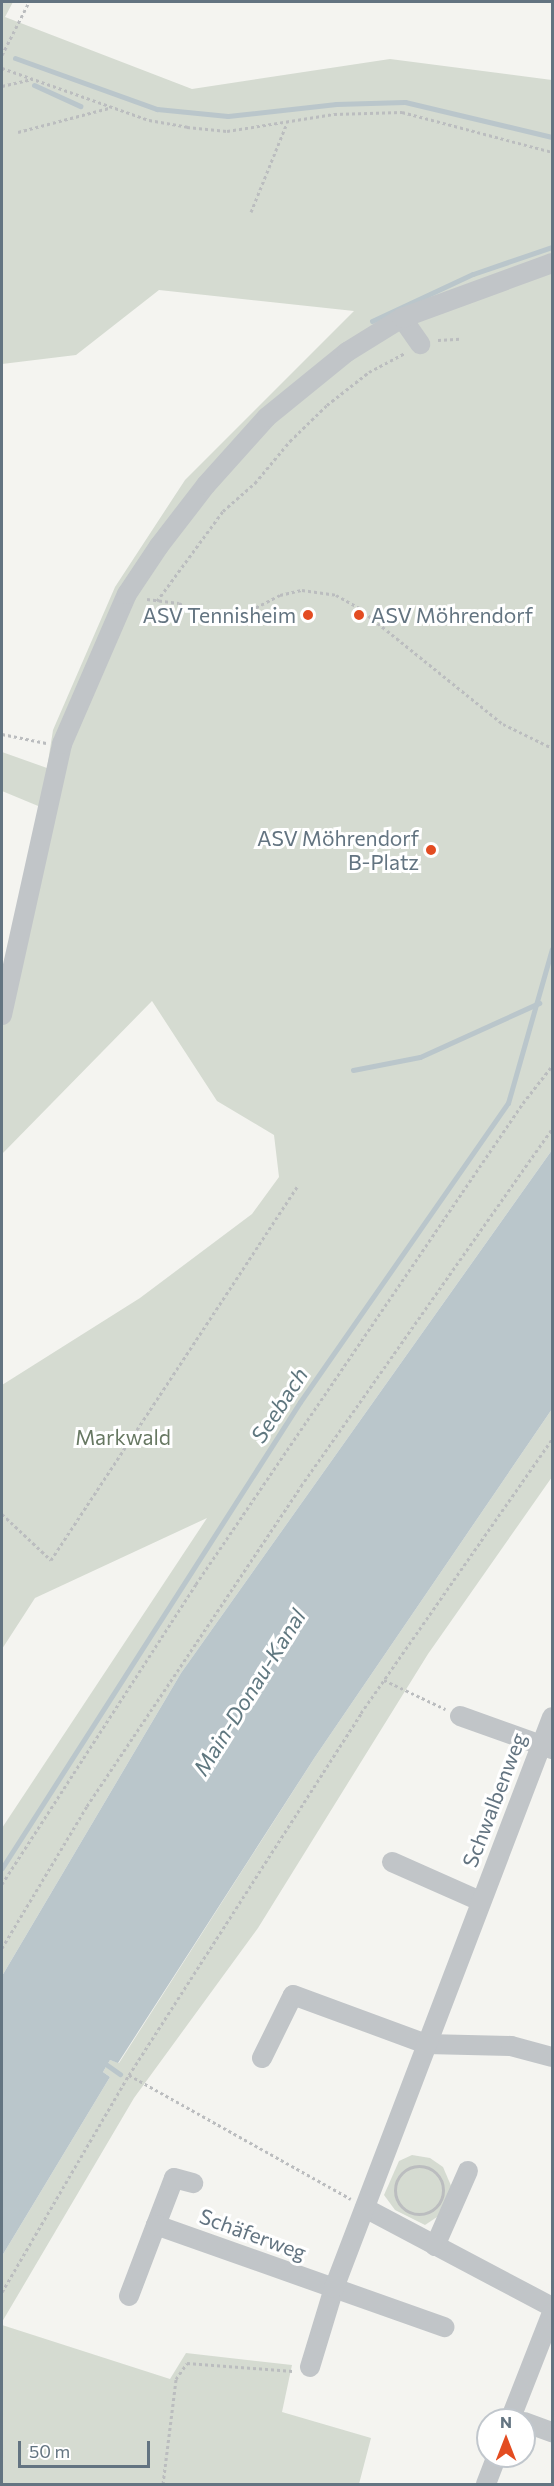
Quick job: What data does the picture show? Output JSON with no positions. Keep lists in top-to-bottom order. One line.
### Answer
{"streets":{"street":["Schwalbenweg","Schäferweg"]},"water":["Seebach","Main-Donau-Kanal"],"parks":["Markwald"],"places":["ASV Tennisheim","ASV Möhrendorf","ASV Möhrendorf B-Platz"],"scale_bar":"50 m","north":"top"}
